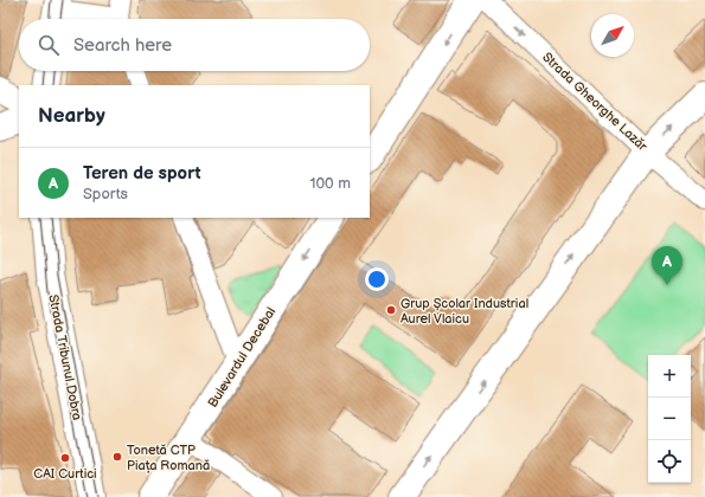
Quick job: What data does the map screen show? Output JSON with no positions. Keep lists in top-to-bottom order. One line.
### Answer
{"streets":{"main road":["Strada Tribunul Dobra","Bulevardul Decebal"],"street":["Strada Gheorghe Lazăr"]},"one_way":["Strada Gheorghe Lazăr"],"places":["Grup Școlar Industrial Aurel Vlaicu","Tonetă CTP Piața Romană","CAI Curtici"],"north":"top right","page":{"search":"Search here","heading":"Nearby","list":[{"mark":"A","name":"Teren de sport","note":"Sports","value":"100 m"}],"pins":"A","map_buttons":["+","−"]}}
